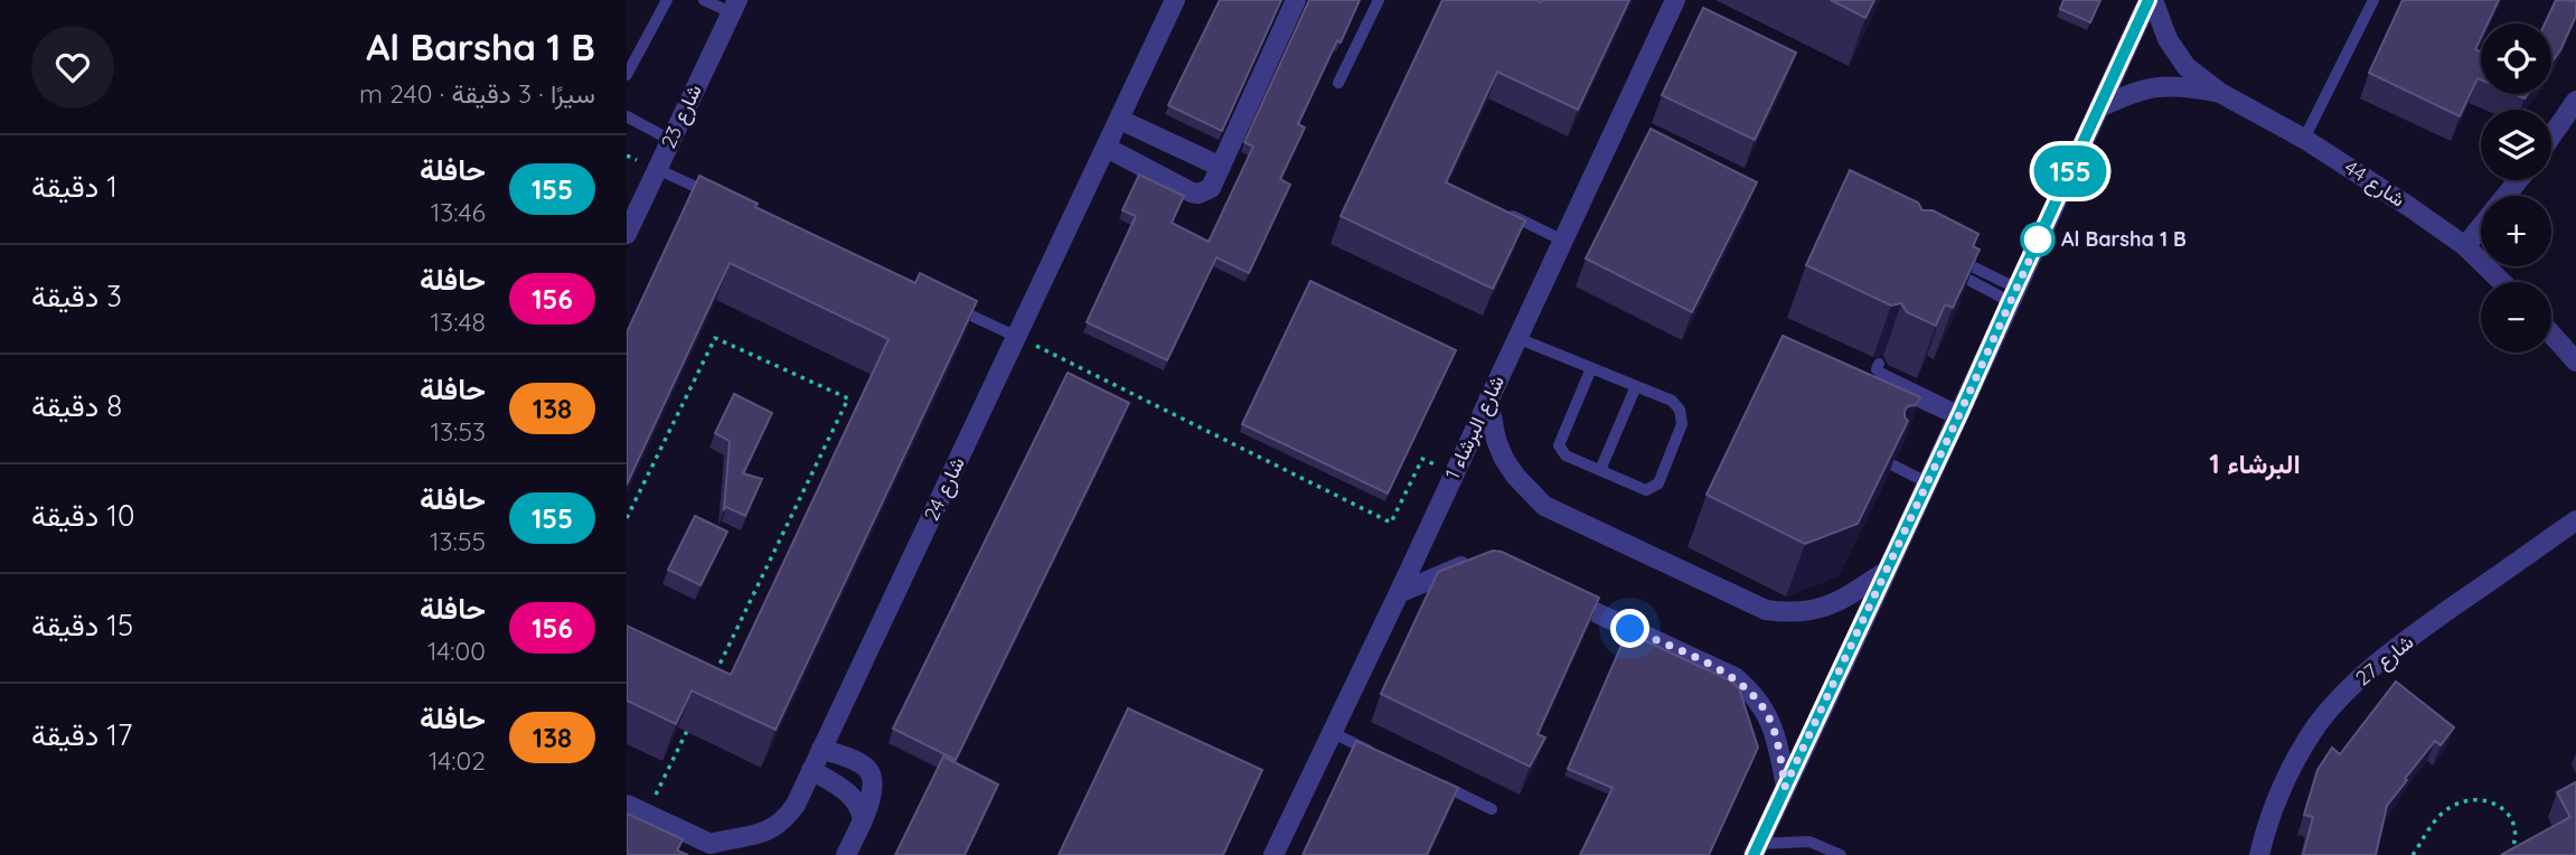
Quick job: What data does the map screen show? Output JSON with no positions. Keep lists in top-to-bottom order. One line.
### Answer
{"streets":{"street":["شارع 23","شارع 44","شارع البرشاء 1","شارع 24","شارع 27"]},"districts":["البرشاء 1"],"places":["Al Barsha 1 B"],"lines":["bus line 155"],"page":{"on_map":"155","heading":["Al Barsha 1 B","سيرًا · 3 دقيقة · 240 m"],"map_buttons":["+","−"],"list":[{"mark":"155","name":"حافلة","note":"13:46","value":"1 دقيقة"},{"mark":"156","name":"حافلة","note":"13:48","value":"3 دقيقة"},{"mark":"138","name":"حافلة","note":"13:53","value":"8 دقيقة"},{"mark":"155","name":"حافلة","note":"13:55","value":"10 دقيقة"},{"mark":"156","name":"حافلة","note":"14:00","value":"15 دقيقة"},{"mark":"138","name":"حافلة","note":"14:02","value":"17 دقيقة"}]}}
